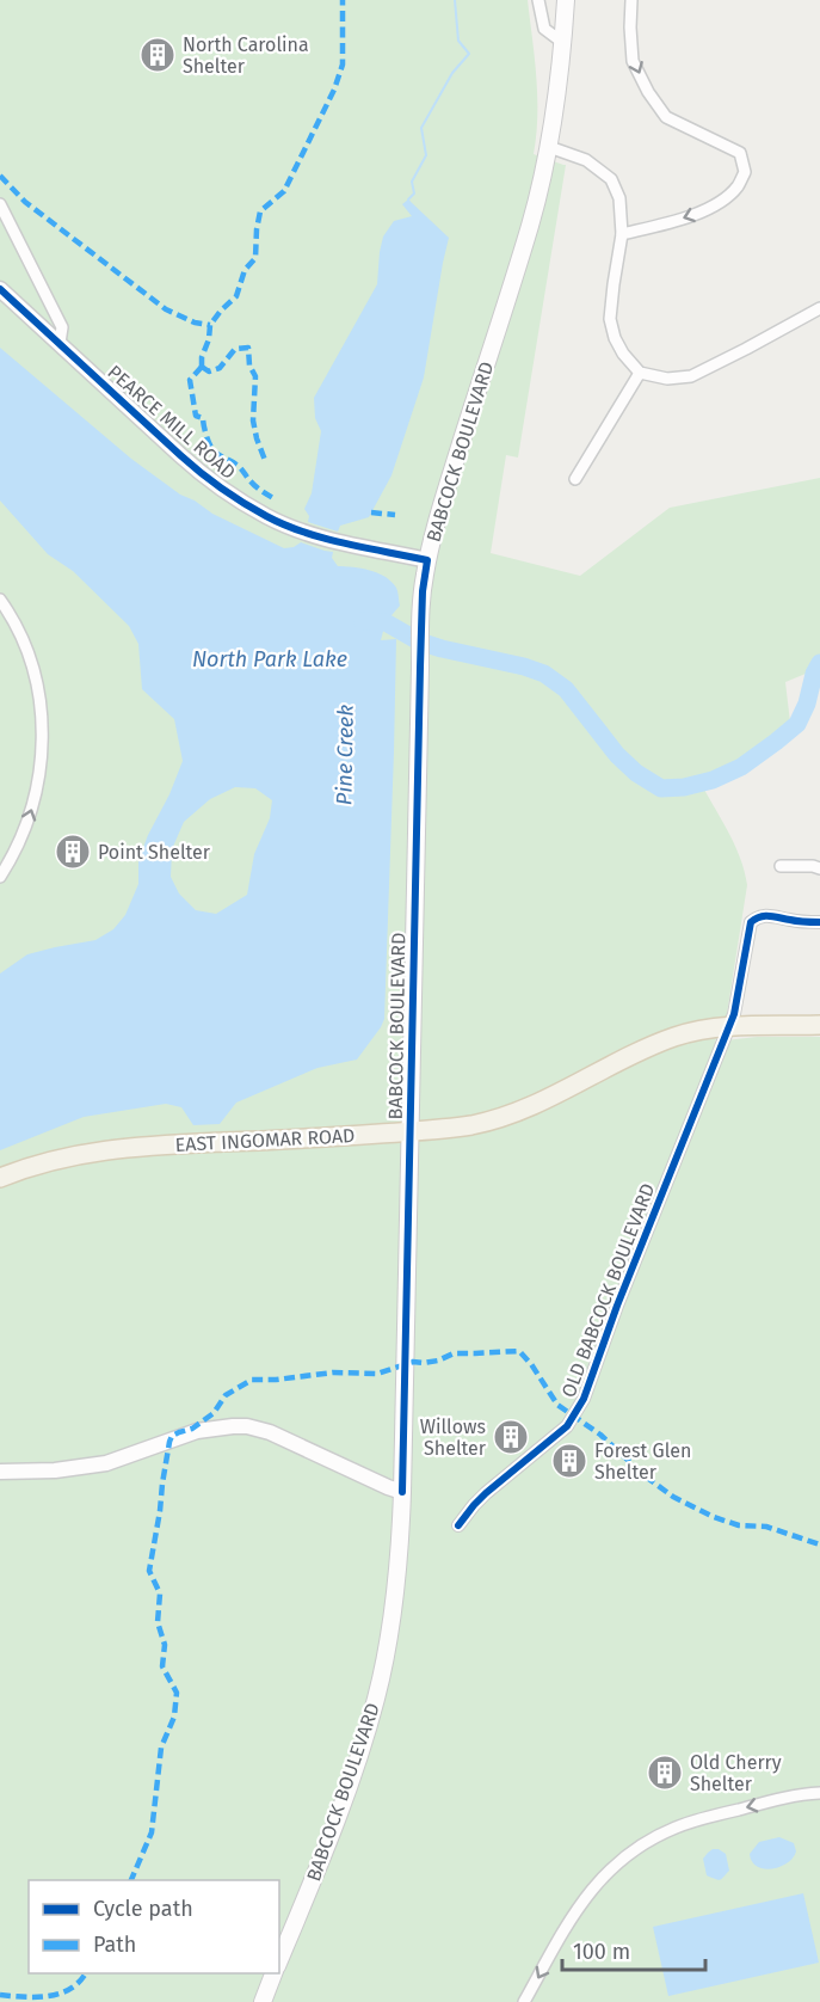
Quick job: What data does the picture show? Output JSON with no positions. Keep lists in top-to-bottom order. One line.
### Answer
{"streets":{"main road":["BABCOCK BOULEVARD","EAST INGOMAR ROAD"],"street":["PEARCE MILL ROAD","OLD BABCOCK BOULEVARD"]},"crossings":[["PEARCE MILL ROAD","BABCOCK BOULEVARD"],["BABCOCK BOULEVARD","EAST INGOMAR ROAD"],["EAST INGOMAR ROAD","OLD BABCOCK BOULEVARD"]],"water":["North Park Lake","Pine Creek"],"places":{"building":["North Carolina Shelter","Point Shelter","Willows Shelter","Forest Glen Shelter","Old Cherry Shelter"]},"legend":["Cycle path","Path"],"scale_bar":"100 m"}
